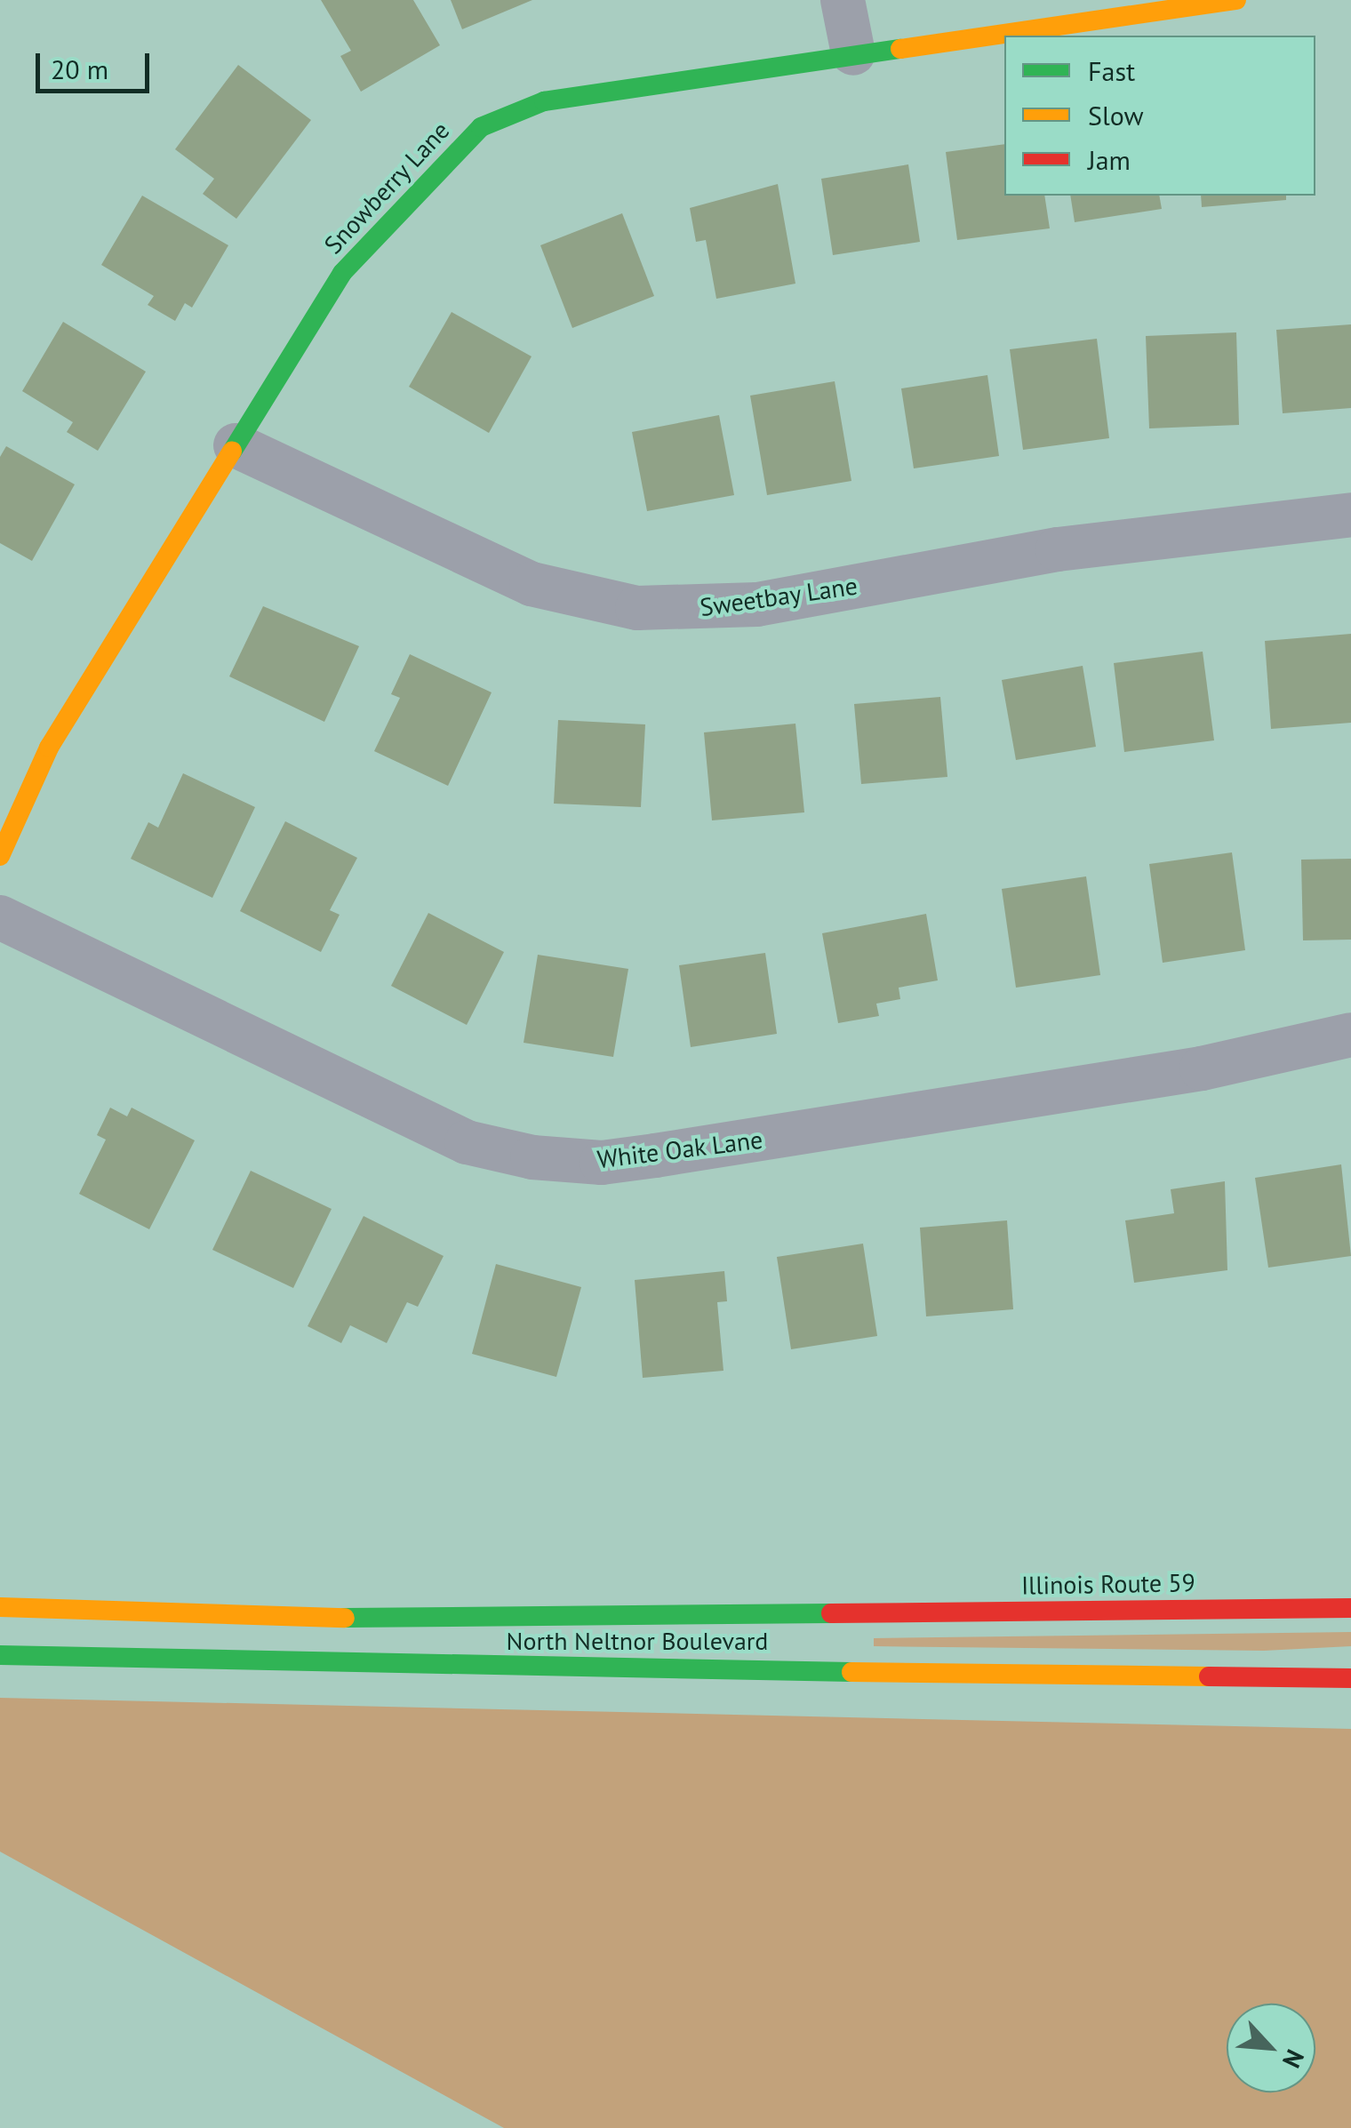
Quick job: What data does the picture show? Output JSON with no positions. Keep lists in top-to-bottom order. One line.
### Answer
{"streets":{"main road":["Snowberry Lane","Illinois Route 59","North Neltnor Boulevard"],"street":["Sweetbay Lane","White Oak Lane"]},"crossings":[["Snowberry Lane","Sweetbay Lane"],["Illinois Route 59","North Neltnor Boulevard"]],"legend":["Fast","Slow","Jam"],"scale_bar":"20 m","north":"bottom right"}
